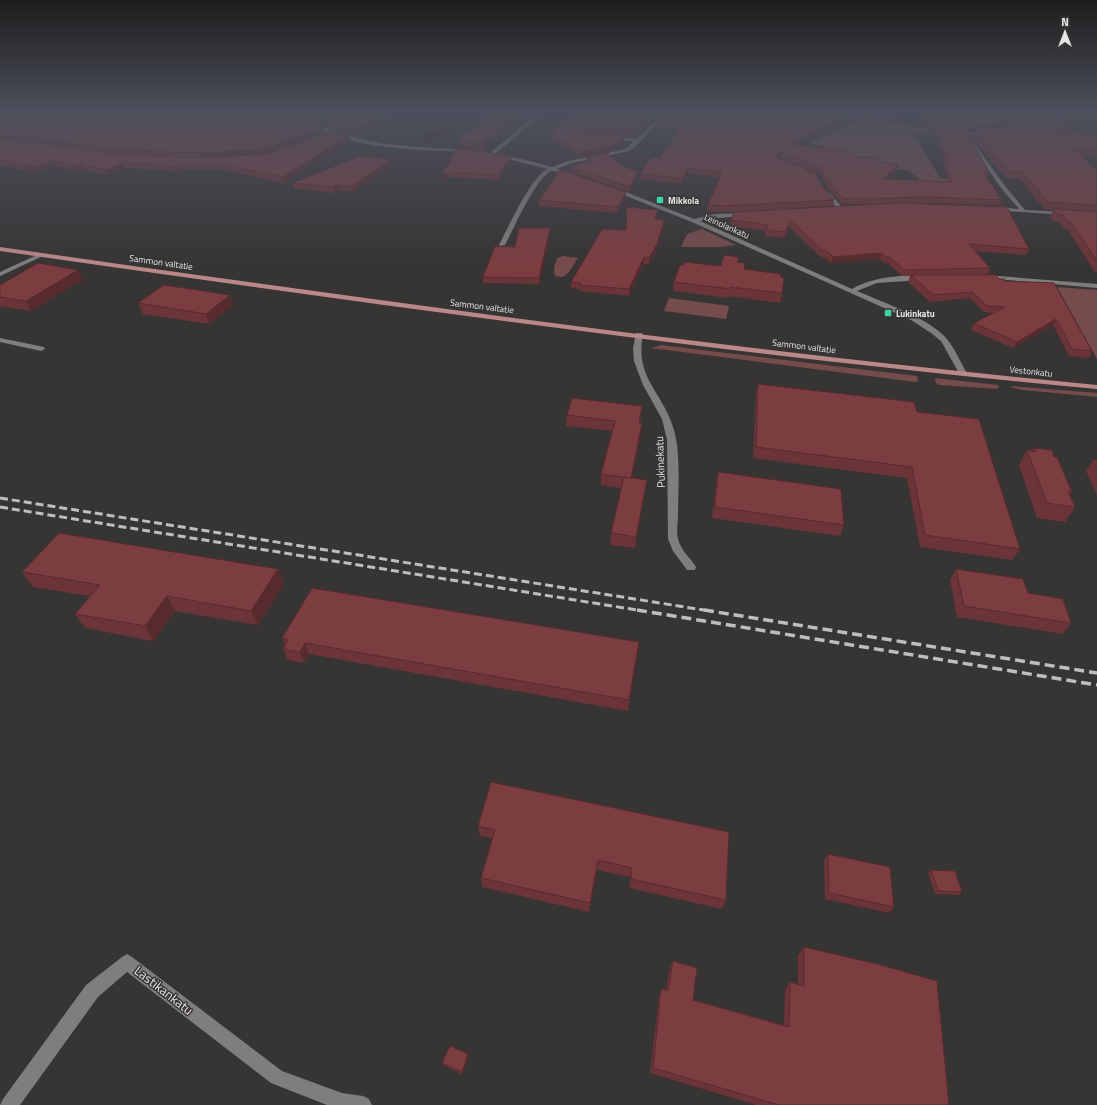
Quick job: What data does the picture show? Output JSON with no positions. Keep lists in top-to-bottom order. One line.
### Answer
{"streets":{"main road":["Sammon valtatie","Vestonkatu"],"street":["Leinolankatu","Pukinekatu","Lastikankatu"]},"crossings":[["Leinolankatu","Sammon valtatie"],["Leinolankatu","Vestonkatu"],["Sammon valtatie","Vestonkatu"],["Sammon valtatie","Pukinekatu"]],"places":{"transit":["Mikkola","Lukinkatu"]},"north":"top"}
